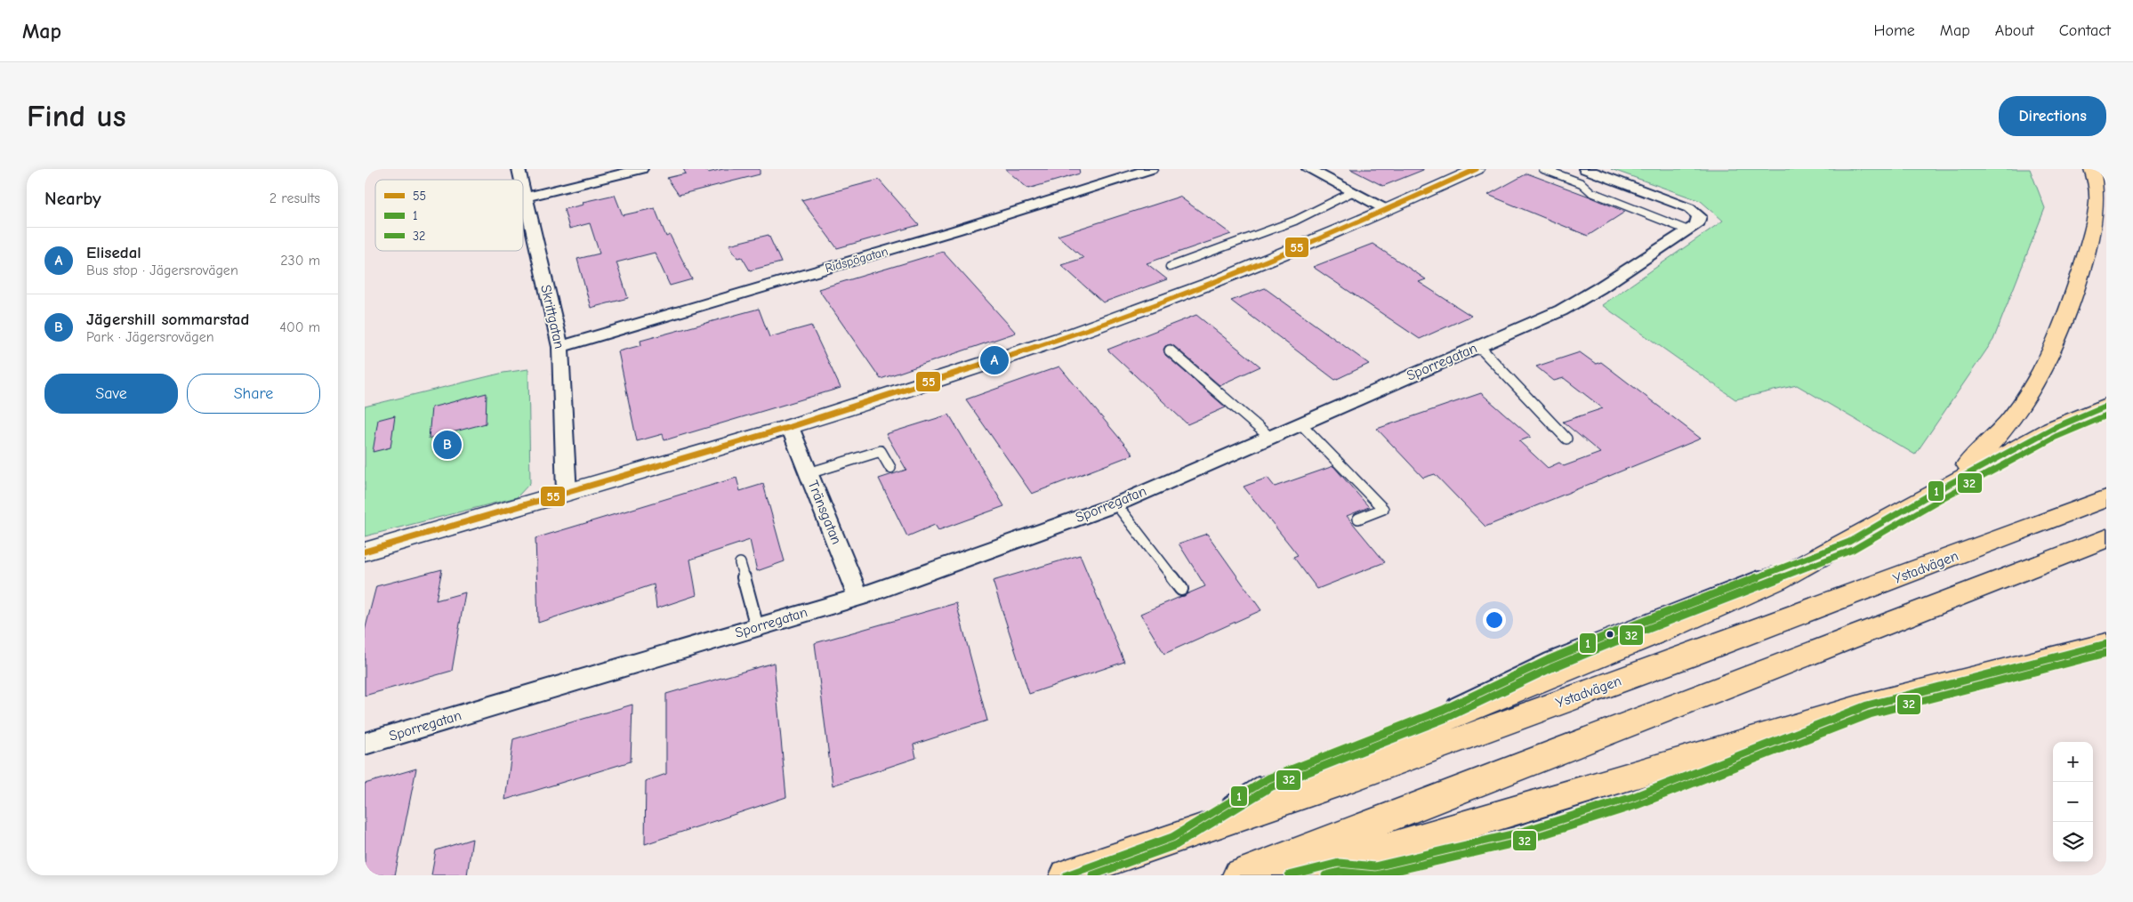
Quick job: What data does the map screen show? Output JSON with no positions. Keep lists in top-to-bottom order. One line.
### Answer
{"streets":{"highway":["Ystadvägen"],"street":["Ridspögatan","Skrittgatan","Sporregatan","Tränsgatan"]},"crossings":[["Ridspögatan","Skrittgatan"],["Sporregatan","Tränsgatan"]],"lines":["transit line 55","transit line 1","transit line 32"],"legend":["55","1","32"],"page":{"header":"Map","nav":["Home","Map","About","Contact"],"buttons":["Directions",["Save","Share"]],"title":"Find us","heading":["Nearby","2 results"],"list":[{"mark":"A","name":"Elisedal","note":"Bus stop · Jägersrovägen","value":"230 m"},{"mark":"B","name":"Jägershill sommarstad","note":"Park · Jägersrovägen","value":"400 m"}],"pins":["A","B"],"map_buttons":["+","−"]}}
